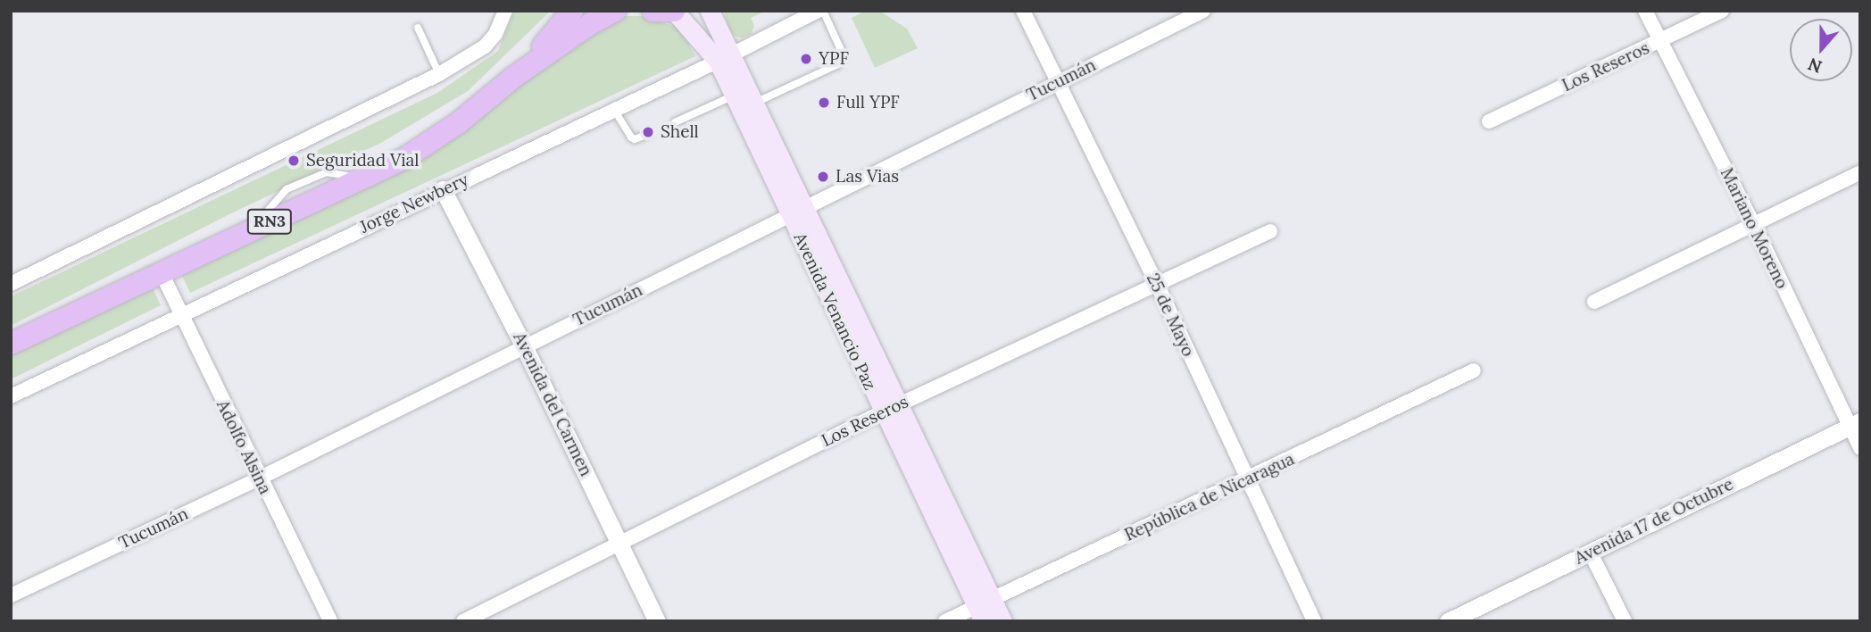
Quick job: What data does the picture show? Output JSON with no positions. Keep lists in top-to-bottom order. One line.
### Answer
{"streets":{"highway":["RN3"],"main road":["Avenida Venancio Paz"],"street":["Los Reseros","Tucumán","Jorge Newbery","Mariano Moreno","25 de Mayo","Avenida del Carmen","Adolfo Alsina","República de Nicaragua","Avenida 17 de Octubre"]},"crossings":[["Los Reseros","Mariano Moreno"],["Los Reseros","Avenida Venancio Paz"],["Los Reseros","25 de Mayo"],["Los Reseros","Avenida del Carmen"],["Tucumán","Avenida Venancio Paz"],["Tucumán","25 de Mayo"],["Tucumán","Avenida del Carmen"],["Tucumán","Adolfo Alsina"],["Jorge Newbery","Avenida Venancio Paz"],["Jorge Newbery","Avenida del Carmen"],["Jorge Newbery","Adolfo Alsina"],["RN3","Adolfo Alsina"],["Mariano Moreno","Avenida 17 de Octubre"],["Avenida Venancio Paz","República de Nicaragua"],["25 de Mayo","República de Nicaragua"]],"places":["YPF","Full YPF","Shell","Seguridad Vial","Las Vias"],"north":"bottom"}
